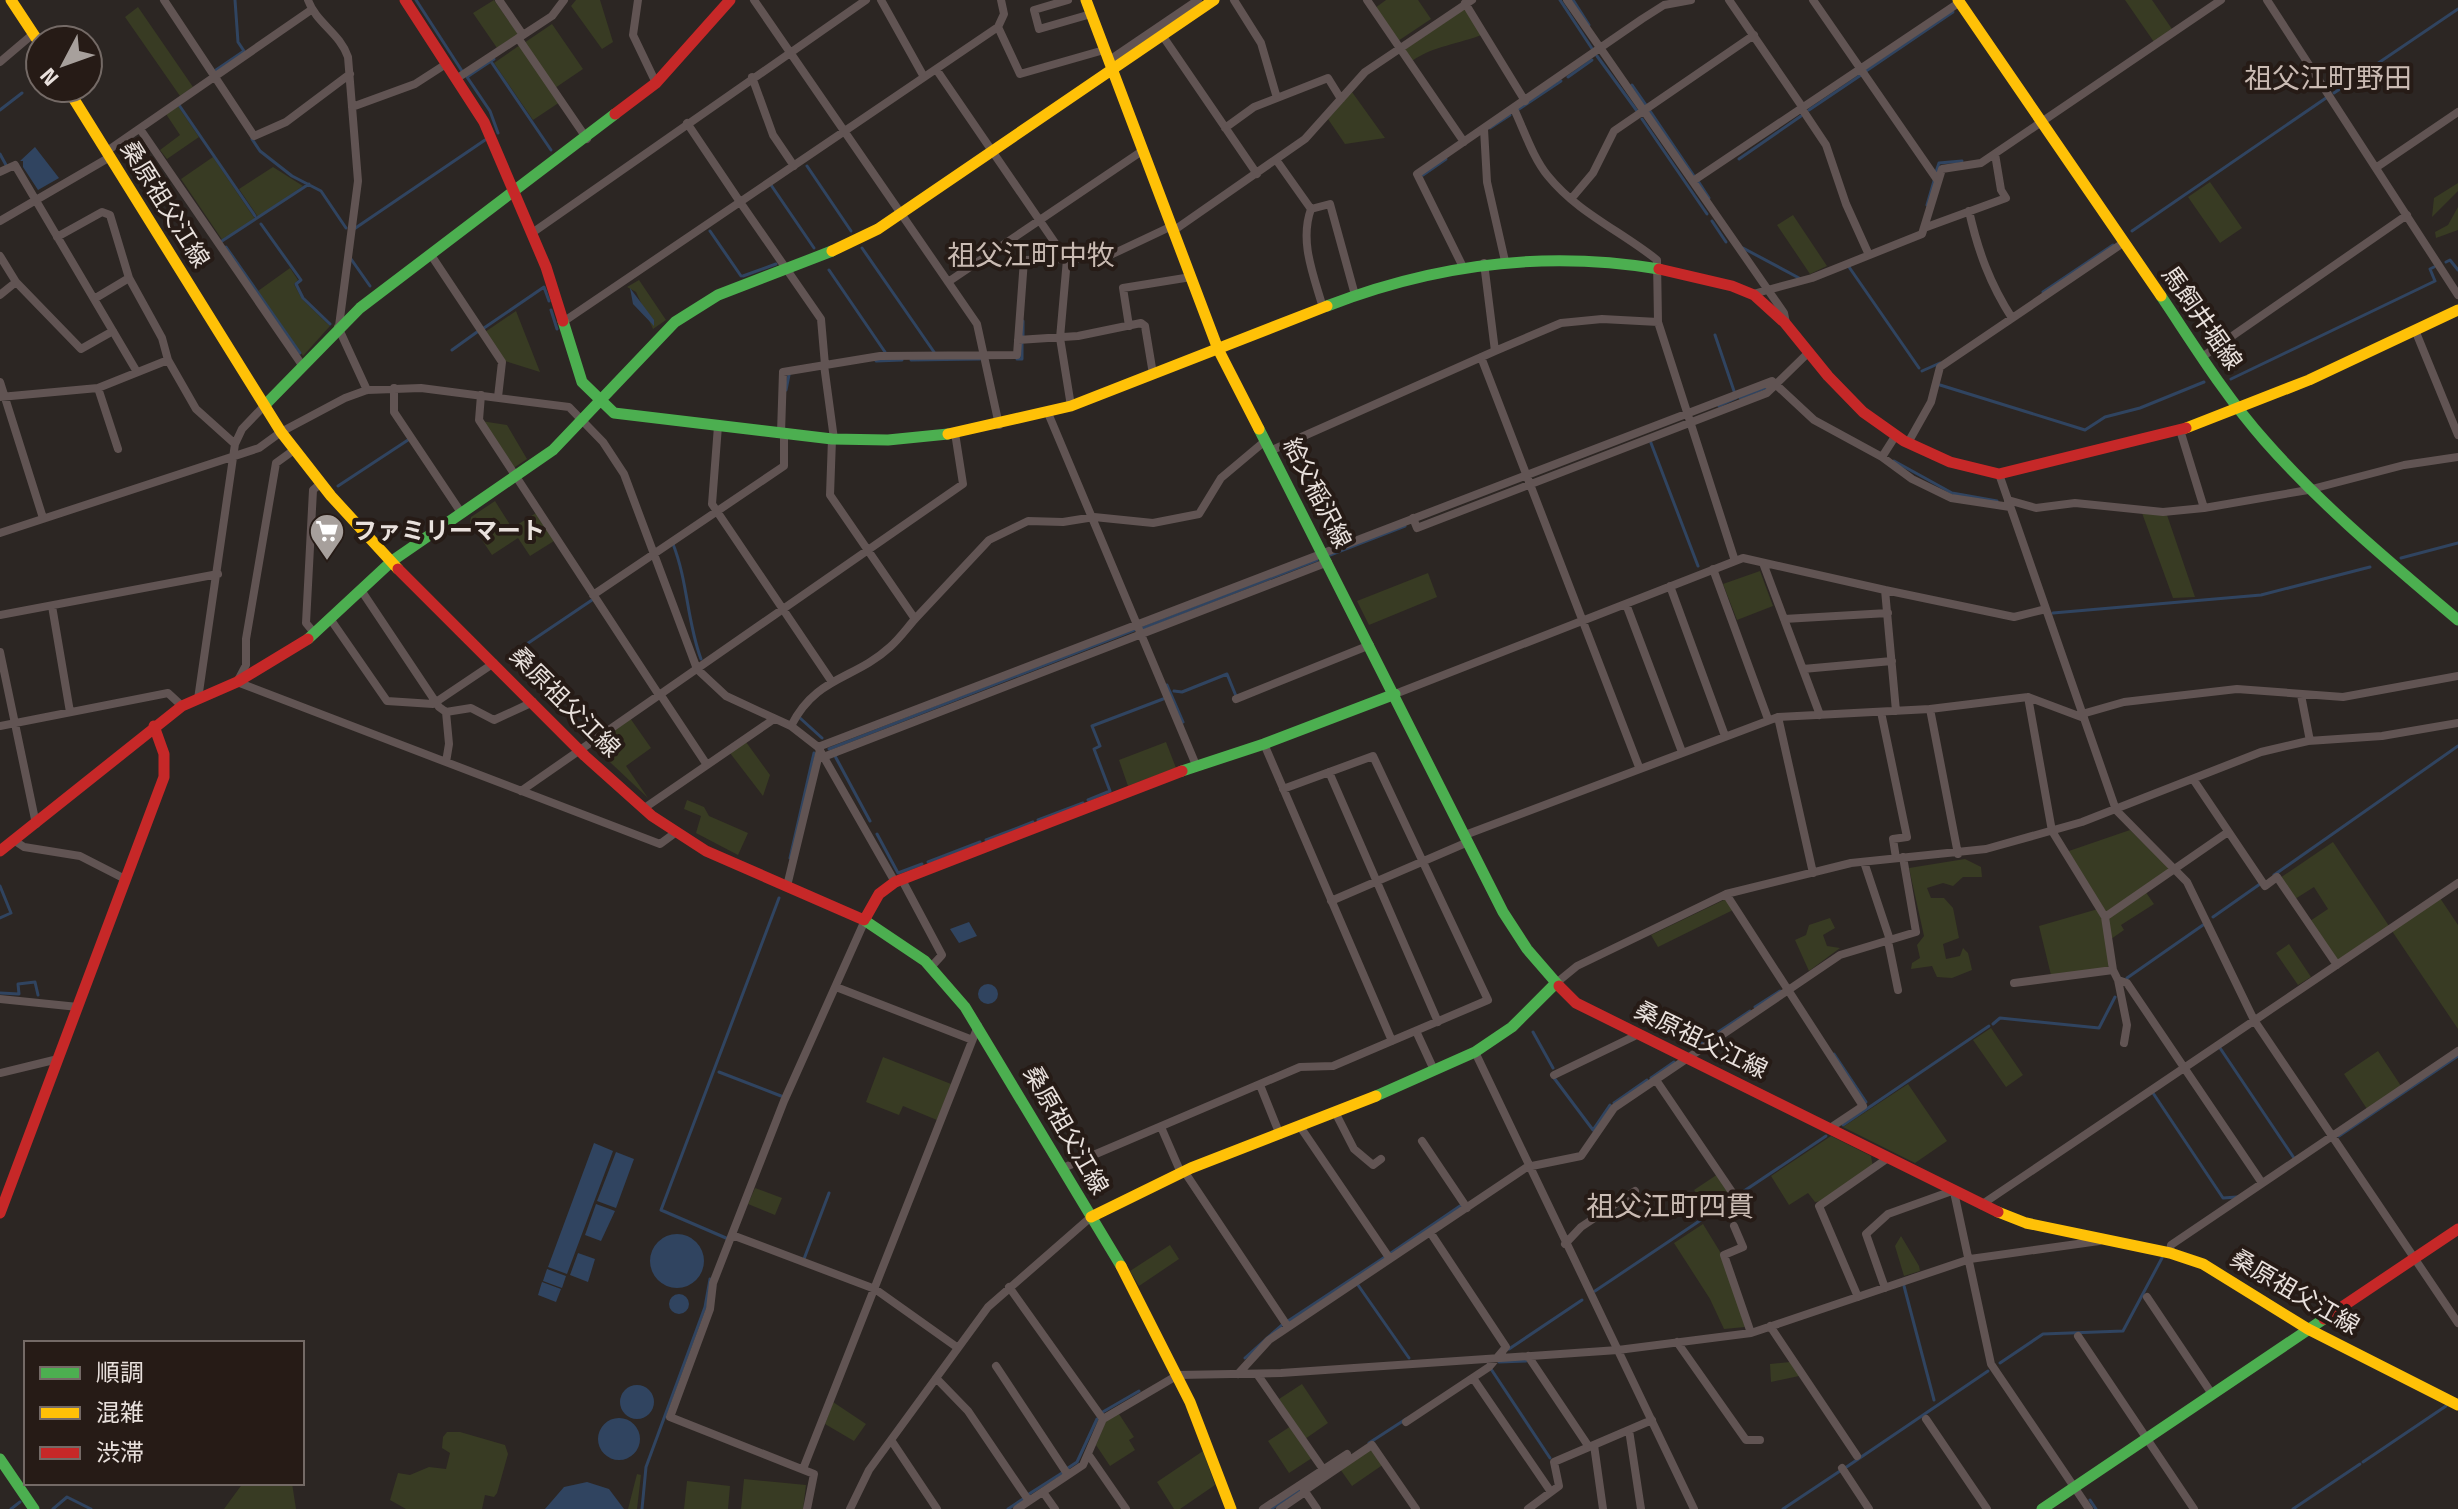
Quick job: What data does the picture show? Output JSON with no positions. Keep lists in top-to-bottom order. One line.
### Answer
{"streets":{"street":["桑原祖父江線","馬飼井堀線","給父稲沢線"]},"crossings":[["桑原祖父江線","給父稲沢線"]],"districts":["祖父江町野田","祖父江町中牧","祖父江町四貫"],"places":{"supermarket":["ファミリーマート"]},"legend":["順調","混雑","渋滞"],"north":"bottom left"}
